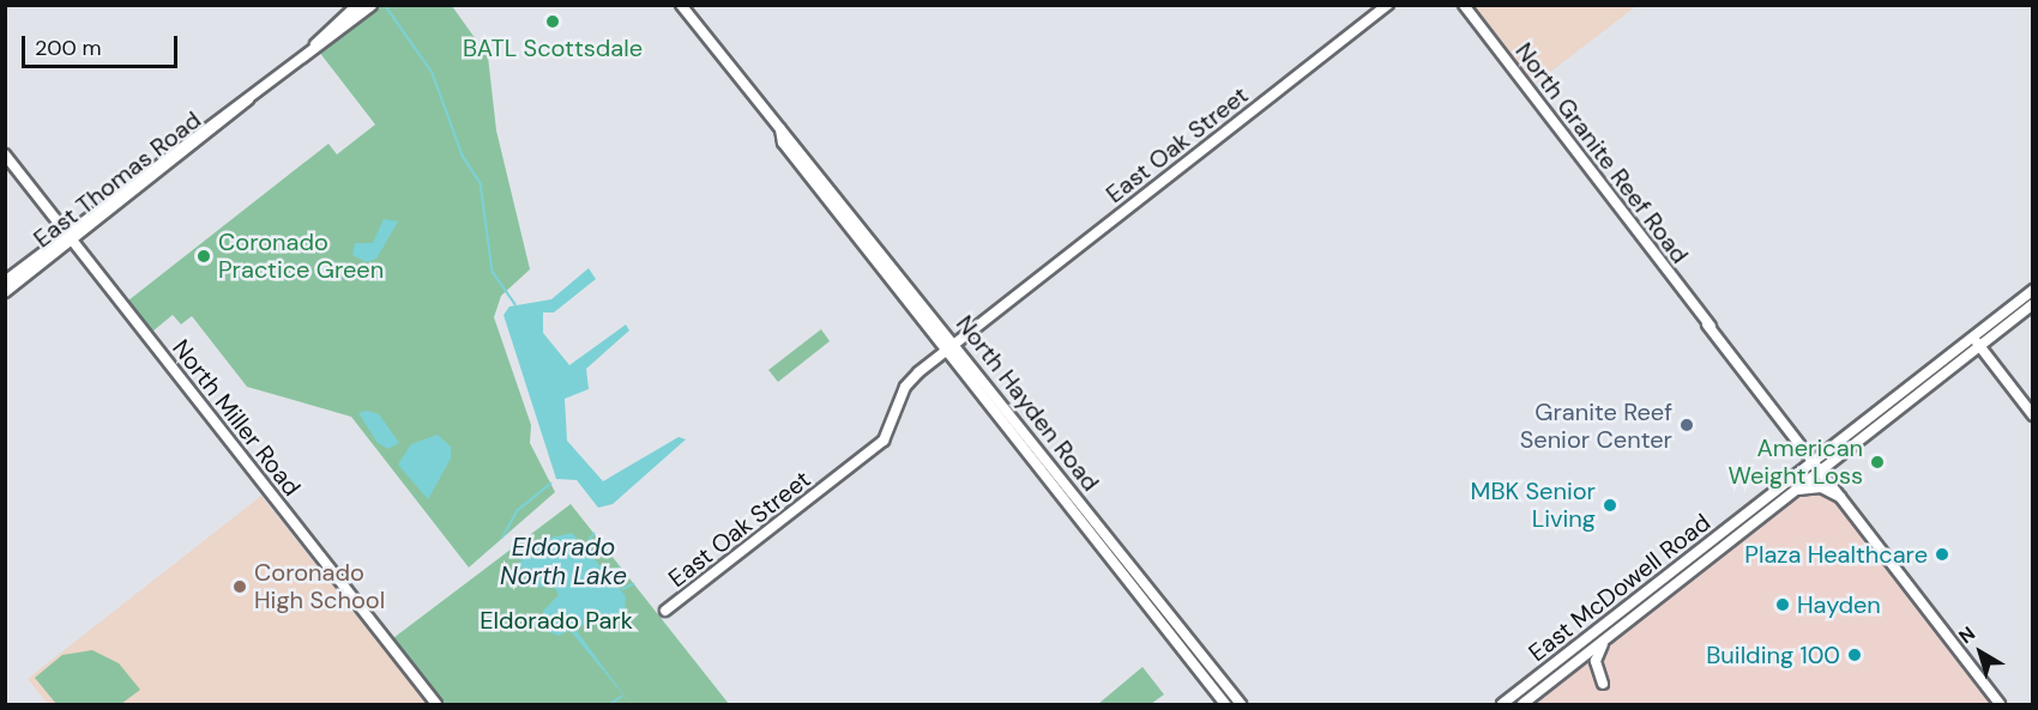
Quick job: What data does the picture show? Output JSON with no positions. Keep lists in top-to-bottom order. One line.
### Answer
{"streets":{"main road":["North Hayden Road","East McDowell Road"],"street":["East Oak Street","North Granite Reef Road","East Thomas Road","North Miller Road"]},"crossings":[["East Oak Street","North Hayden Road"],["North Granite Reef Road","East McDowell Road"],["East Thomas Road","North Miller Road"]],"water":["Eldorado North Lake"],"parks":["Eldorado Park"],"places":["BATL Scottsdale","Coronado Practice Green","Granite Reef Senior Center","American Weight Loss","MBK Senior Living","Plaza Healthcare","Coronado High School","Hayden","Building 100"],"scale_bar":"200 m","north":"top left"}
